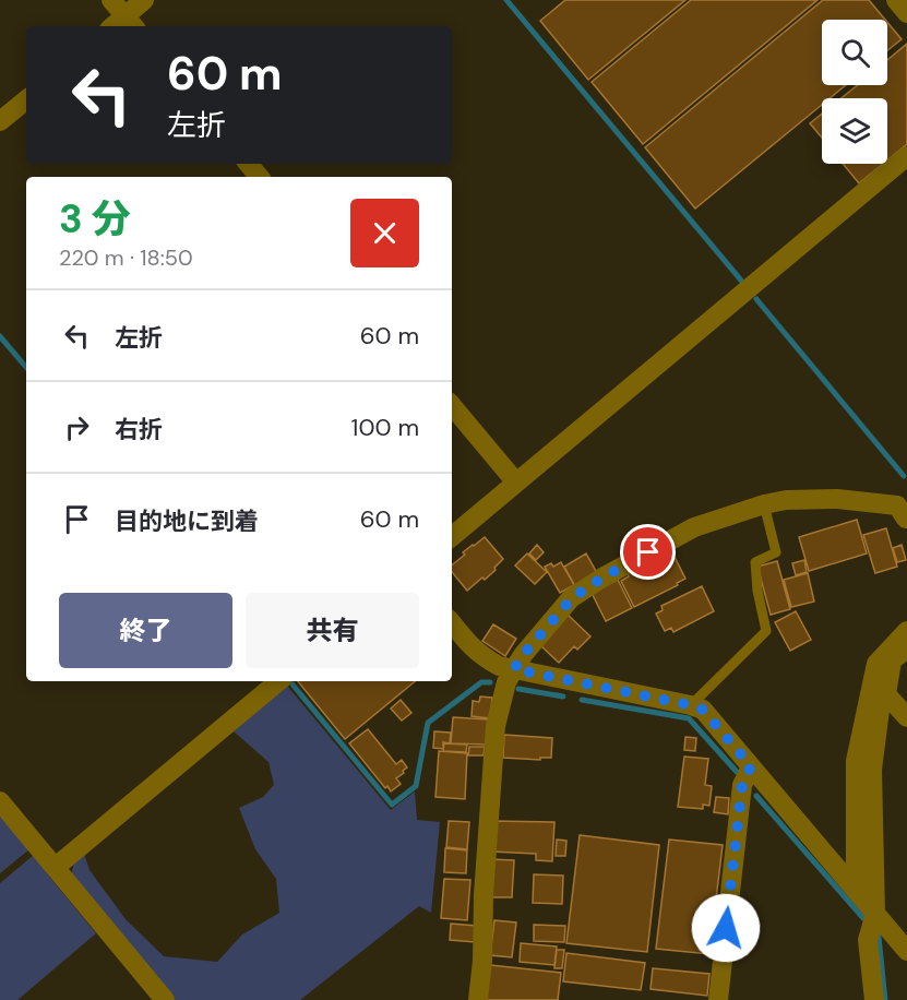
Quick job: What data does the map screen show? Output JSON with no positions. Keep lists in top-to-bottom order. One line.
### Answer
{"page":{"turn":["60 m","左折"],"heading":["3 分","220 m · 18:50"],"list":[{"name":"左折","value":"60 m"},{"name":"右折","value":"100 m"},{"name":"目的地に到着","value":"60 m"}],"buttons":["終了","共有"]}}
